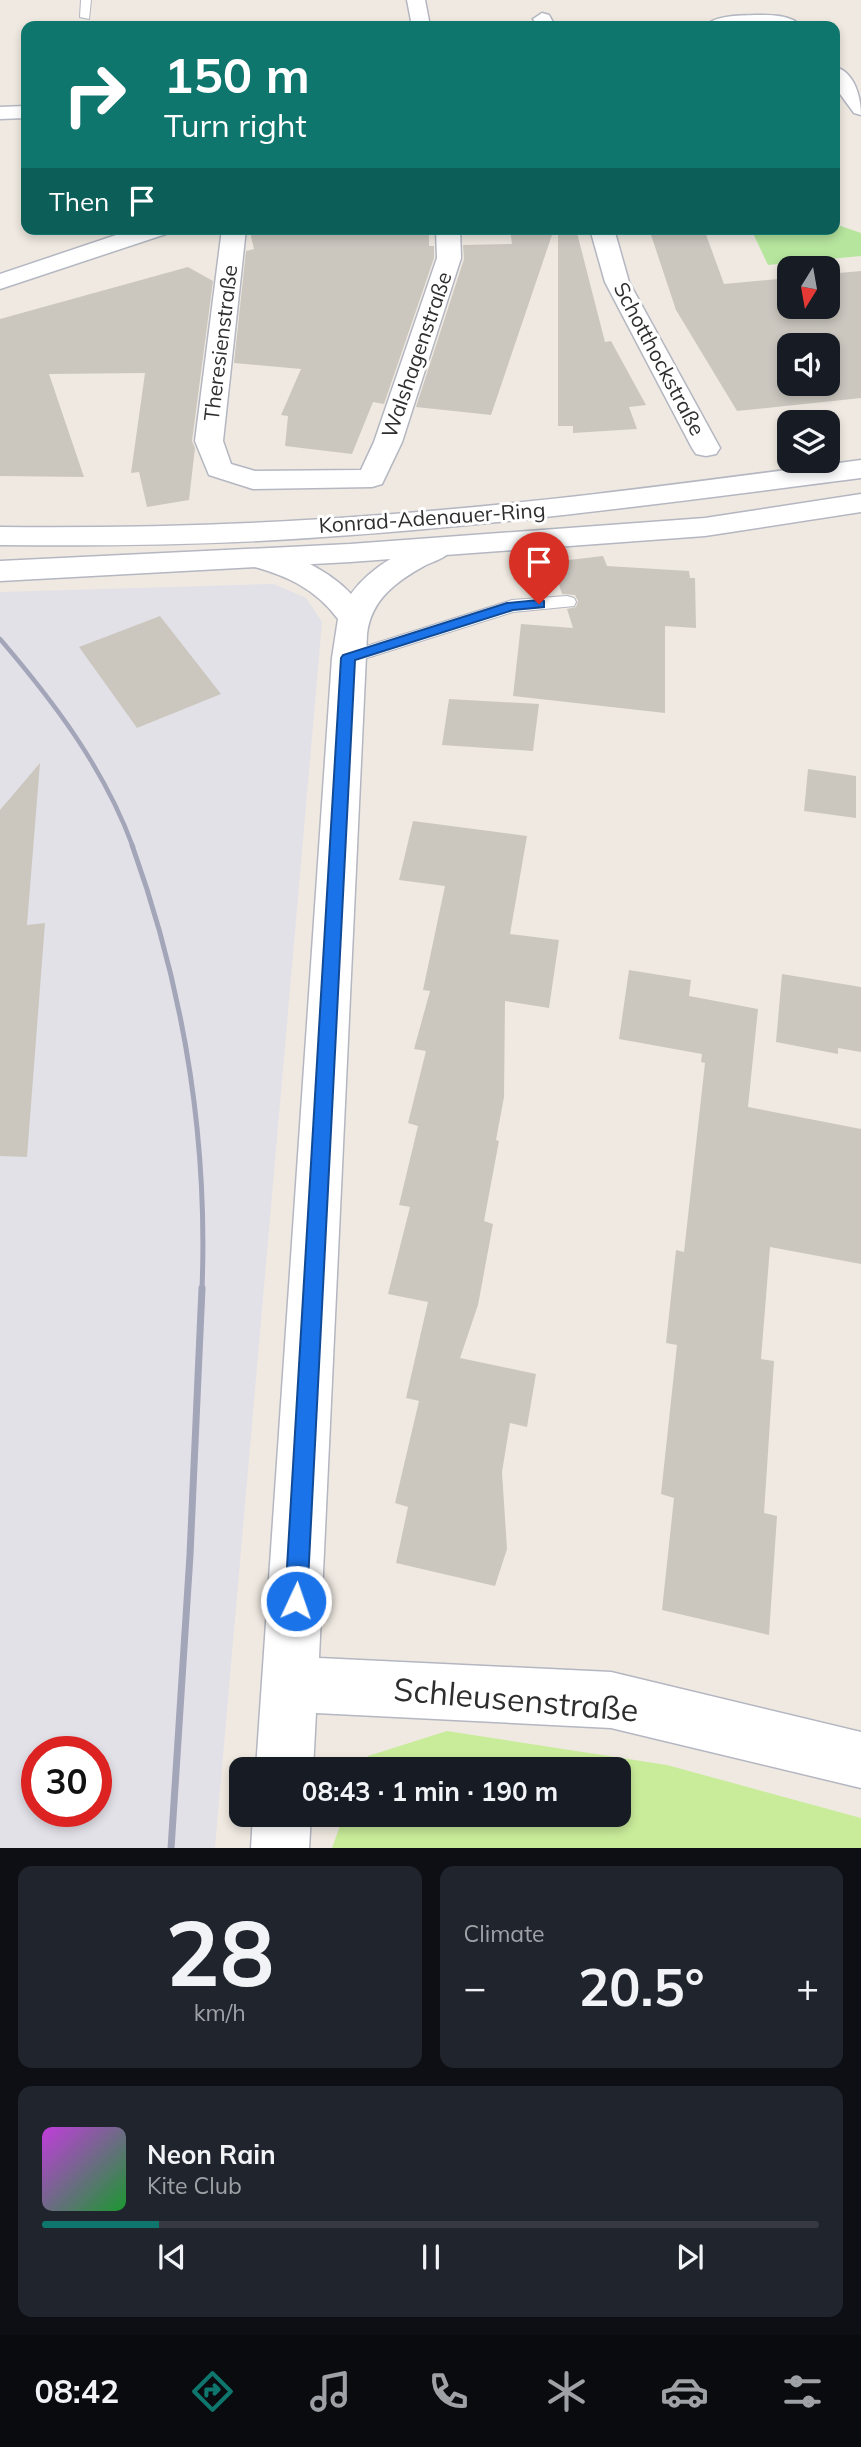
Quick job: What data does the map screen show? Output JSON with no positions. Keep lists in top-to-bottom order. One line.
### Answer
{"streets":{"street":["Theresienstraße","Walshagenstraße","Schotthockstraße","Konrad-Adenauer-Ring","Schleusenstraße"]},"crossings":[["Theresienstraße","Walshagenstraße"]],"north":"bottom","page":{"turn":["150 m","Turn right"],"then":"Then","limit":"30","trip":"08:43 · 1 min · 190 m","tile":[["28","km/h"],"Climate"],"heat":["−","20.5°","+"],"song":["Neon Rain","Kite Club"],"tabs":"08:42"}}
